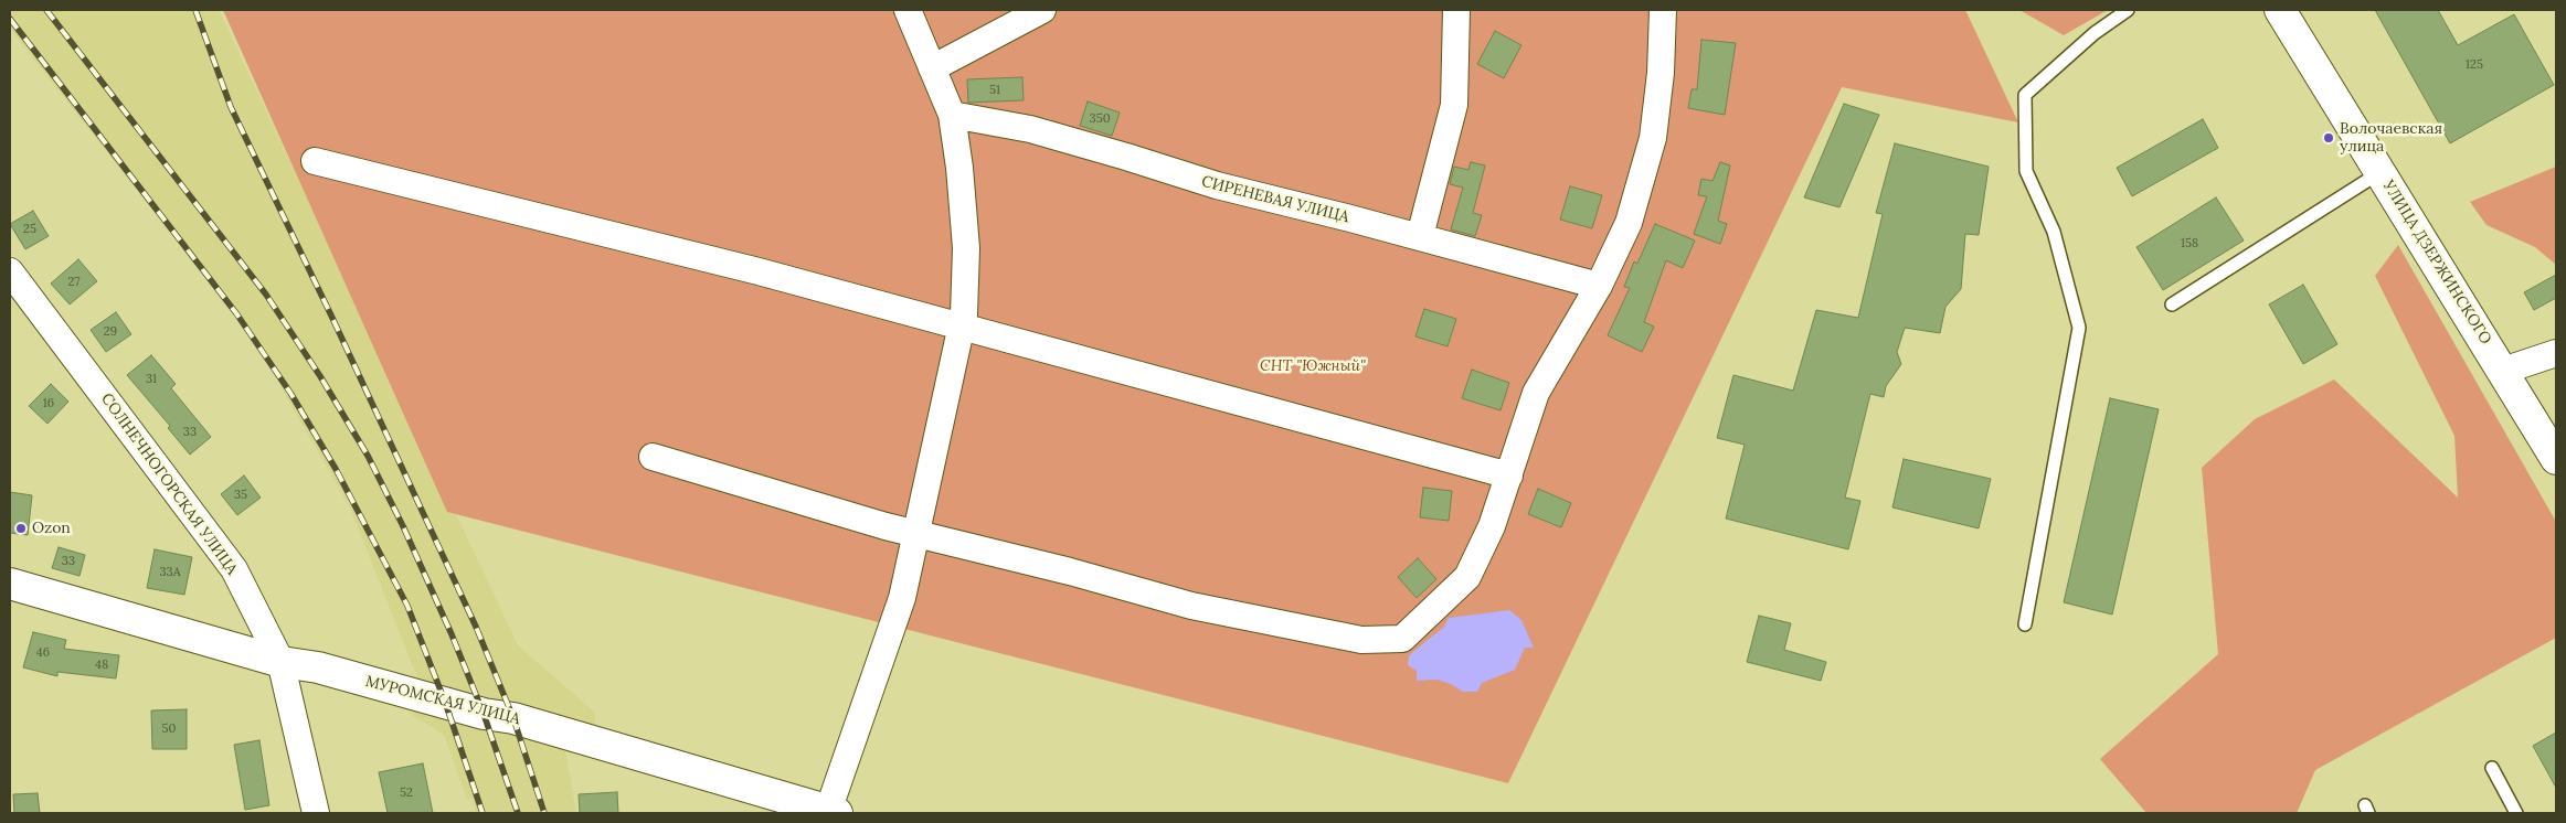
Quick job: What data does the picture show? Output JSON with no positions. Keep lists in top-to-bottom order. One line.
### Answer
{"streets":{"main road":["УЛИЦА ДЗЕРЖИНСКОГО","МУРОМСКАЯ УЛИЦА"],"street":["СИРЕНЕВАЯ УЛИЦА","СОЛНЕЧНОГОРСКАЯ УЛИЦА"]},"crossings":[["СОЛНЕЧНОГОРСКАЯ УЛИЦА","МУРОМСКАЯ УЛИЦА"]],"parks":["СНТ \"Южный\""],"places":["Волочаевская улица","Ozon"],"house_numbers":["125","51","350","25","158","27","29","31","16","33","35","33","33А","46","48","50","52"]}
